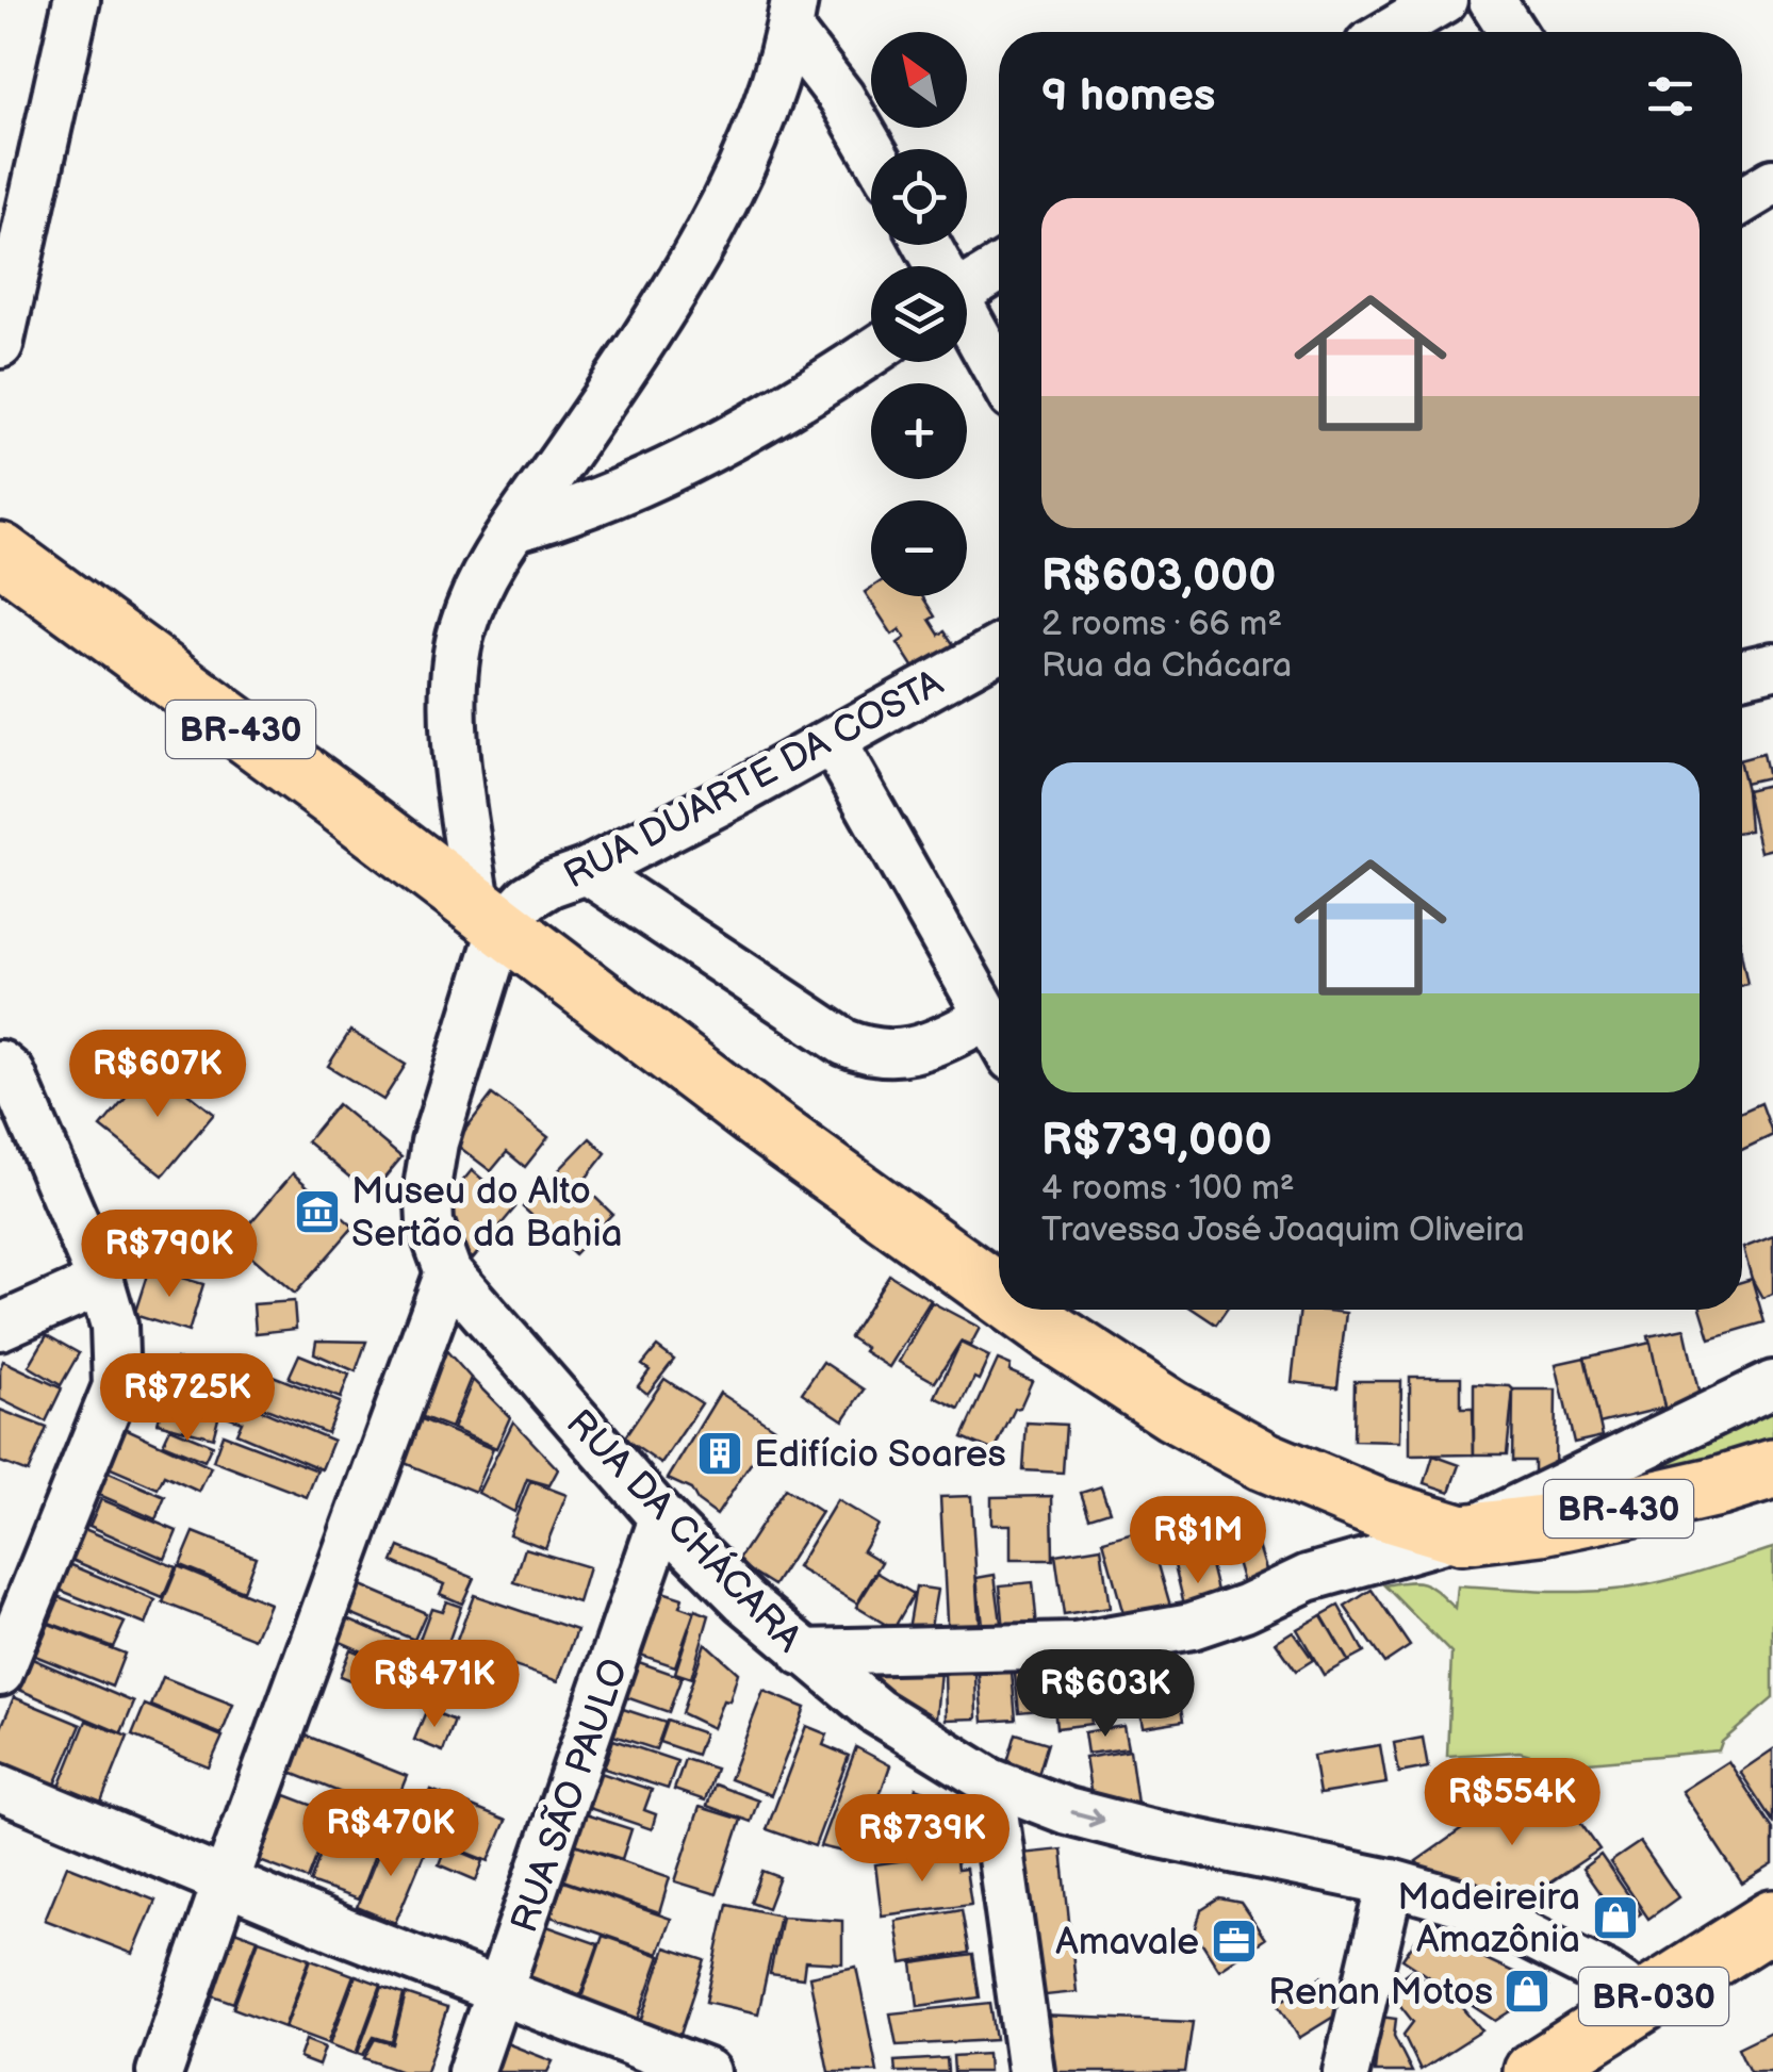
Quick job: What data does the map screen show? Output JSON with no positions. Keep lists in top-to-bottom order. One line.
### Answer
{"streets":{"main road":["BR-430","BR-030"],"street":["RUA DUARTE DA COSTA","RUA DA CHÁCARA","RUA SÃO PAULO"]},"crossings":[["BR-430","RUA DUARTE DA COSTA"],["BR-430","RUA DA CHÁCARA"],["RUA DUARTE DA COSTA","RUA DA CHÁCARA"],["RUA DA CHÁCARA","RUA SÃO PAULO"],["RUA DA CHÁCARA","BR-030"]],"places":{"museum":["Museu do Alto Sertão da Bahia"],"building":["Edifício Soares"],"shop":["Madeireira Amazônia","Renan Motos"],"office":["Amavale"]},"north":"top left","page":{"map_buttons":["+","−"],"heading":"9 homes","list":[{"name":"R$603,000","note":"2 rooms · 66 m² · Rua da Chácara"},{"name":"R$739,000","note":"4 rooms · 100 m² · Travessa José Joaquim Oliveira"}],"price":["R$607K","R$790K","R$725K","R$1M","R$471K","R$603K","R$554K","R$470K","R$739K"]}}
